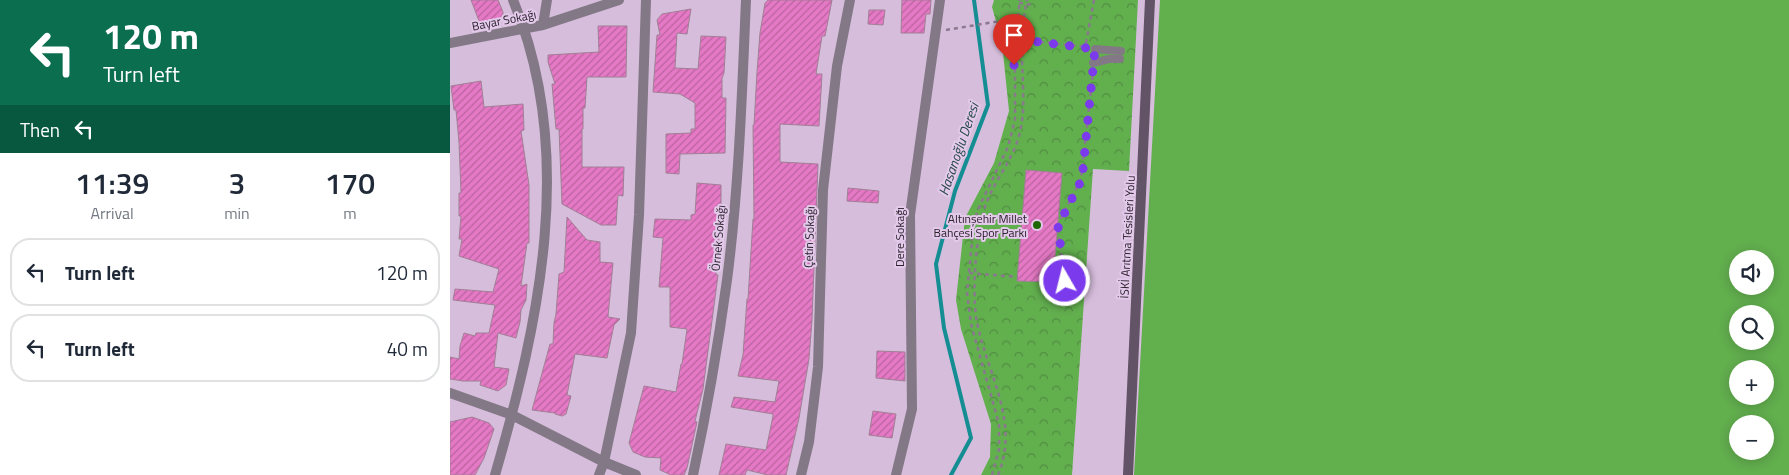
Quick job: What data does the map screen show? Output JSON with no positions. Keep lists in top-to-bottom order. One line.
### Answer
{"streets":{"main road":["İSKİ Arıtma Tesisleri Yolu"],"street":["Bayar Sokağı","Çetin Sokağı","Dere Sokağı","Örnek Sokağı"]},"water":["Hasanoğlu Deresi"],"places":["Altınşehir Millet Bahçesi Spor Parkı"],"page":{"turn":["120 m","Turn left"],"then":"Then","eta":["11:39","Arrival","3","min","170","m"],"list":[{"name":"Turn left","value":"120 m"},{"name":"Turn left","value":"40 m"}],"map_buttons":["+","−"]}}
